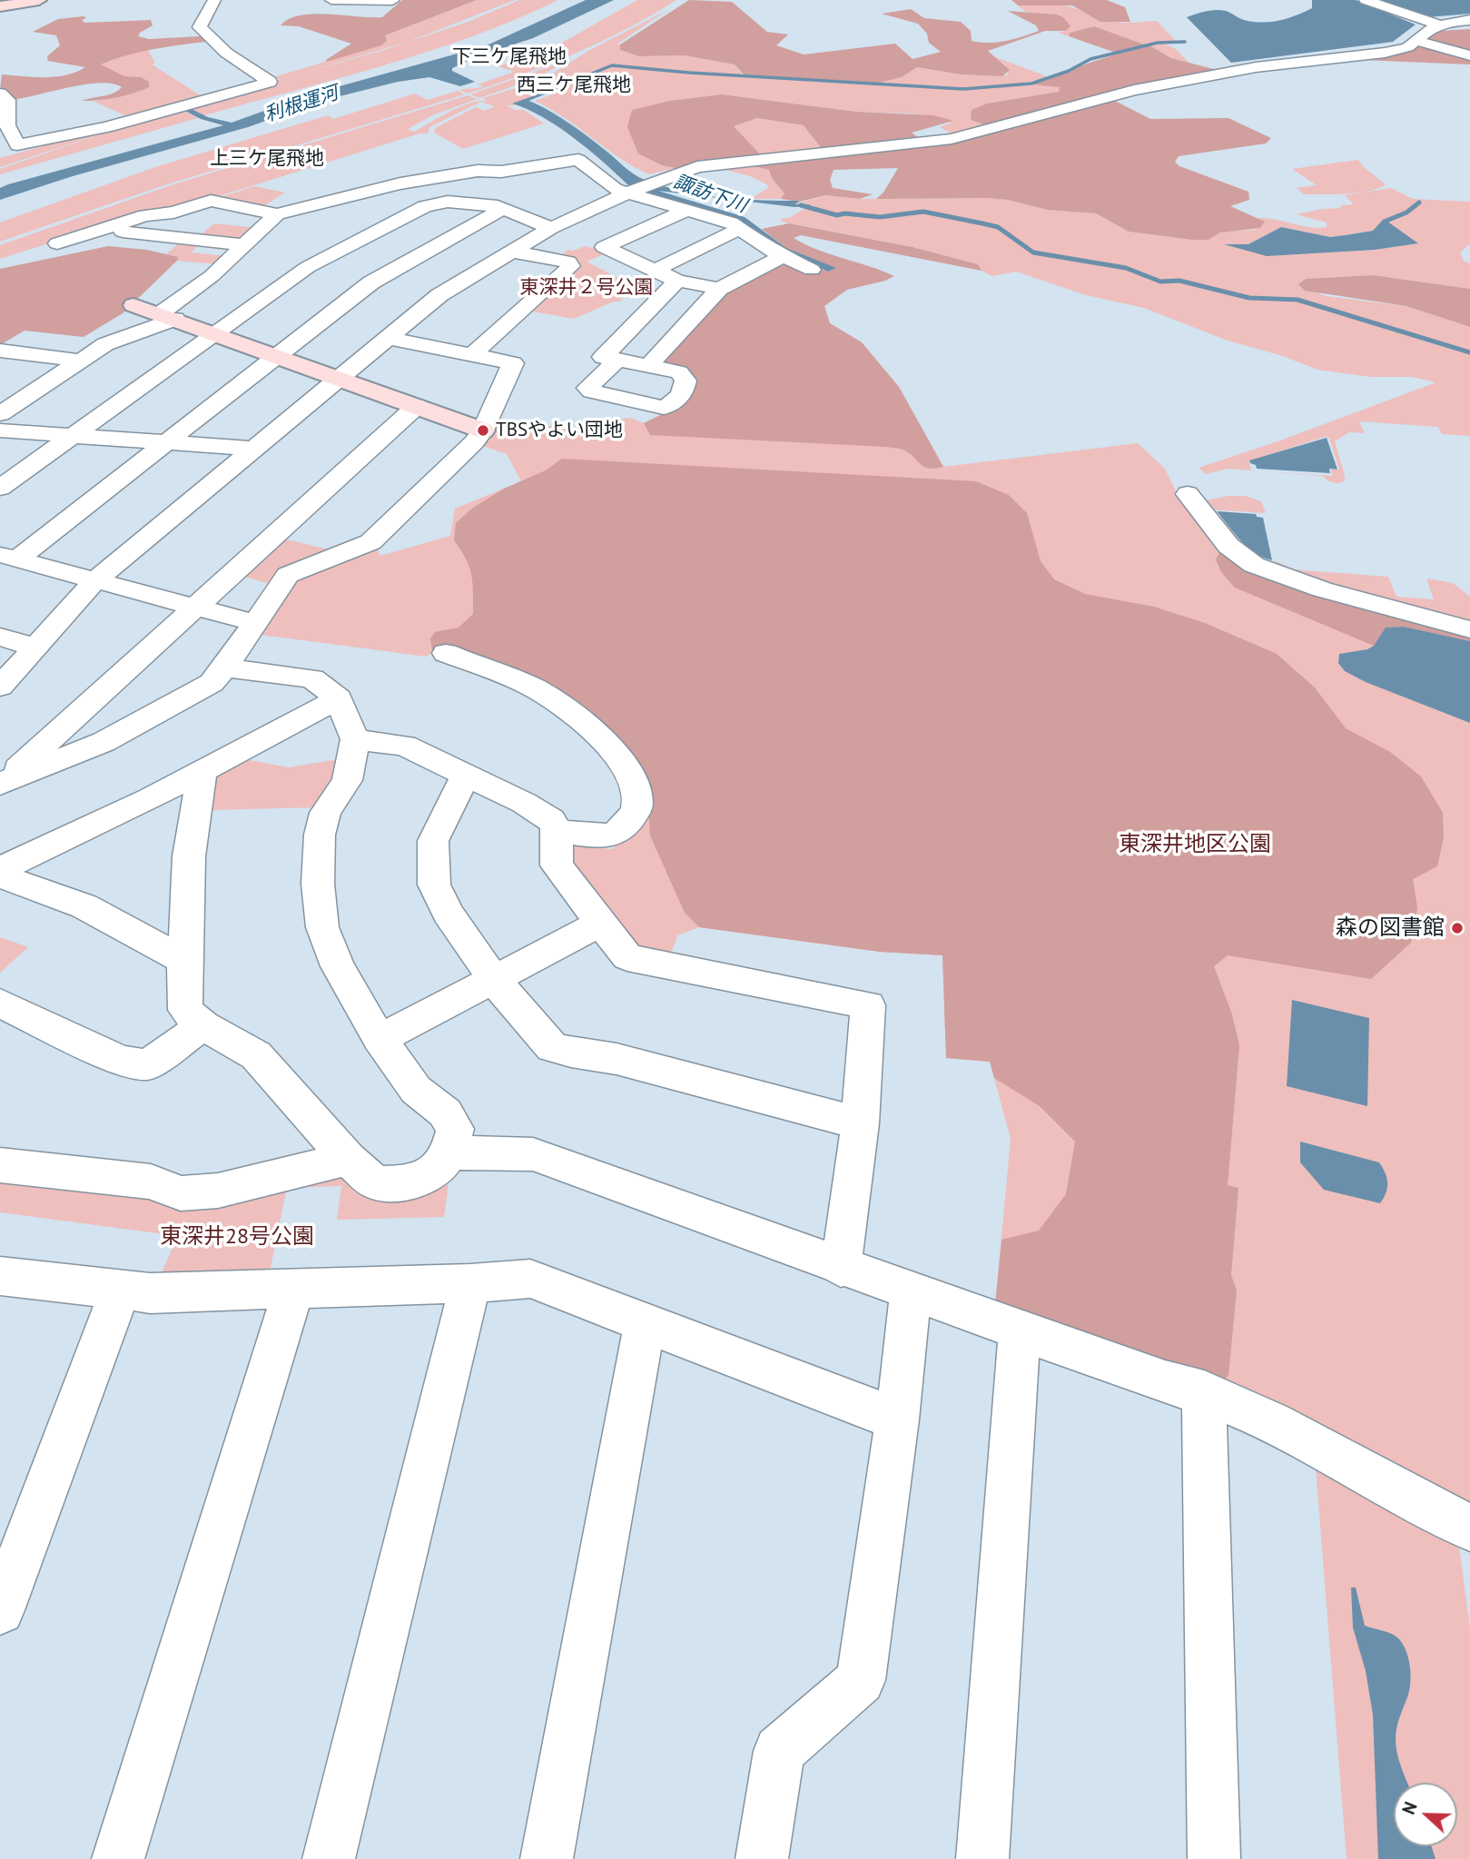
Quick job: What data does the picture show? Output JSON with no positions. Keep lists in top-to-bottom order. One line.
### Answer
{"districts":["下三ケ尾飛地","西三ケ尾飛地","上三ケ尾飛地"],"water":["利根運河","諏訪下川"],"parks":["東深井２号公園","東深井地区公園","東深井28号公園"],"places":["TBSやよい団地","森の図書館"],"north":"left"}
